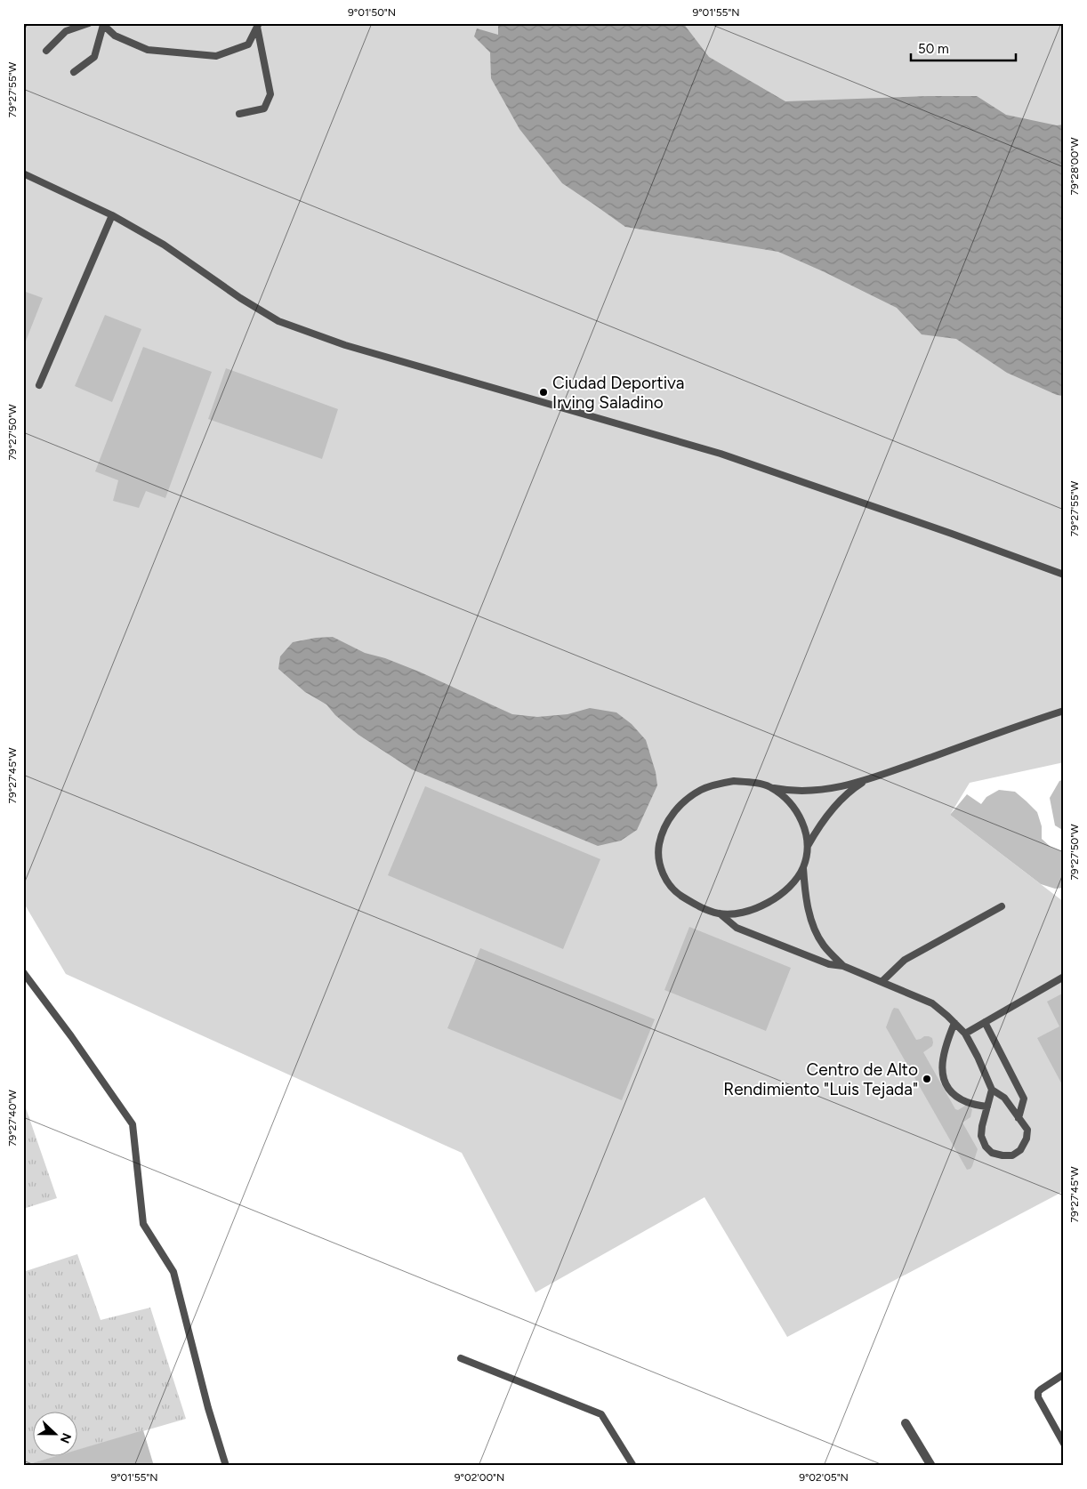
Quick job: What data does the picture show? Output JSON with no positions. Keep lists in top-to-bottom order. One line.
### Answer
{"places":["Ciudad Deportiva Irving Saladino","Centro de Alto Rendimiento \"Luis Tejada\""],"scale_bar":"50 m","north":"right","coordinates":["9°01'50\"N","9°01'55\"N","79°27'55\"W","79°28'00\"W","79°27'50\"W","79°27'45\"W","79°27'40\"W","9°02'00\"N","9°02'05\"N"]}
